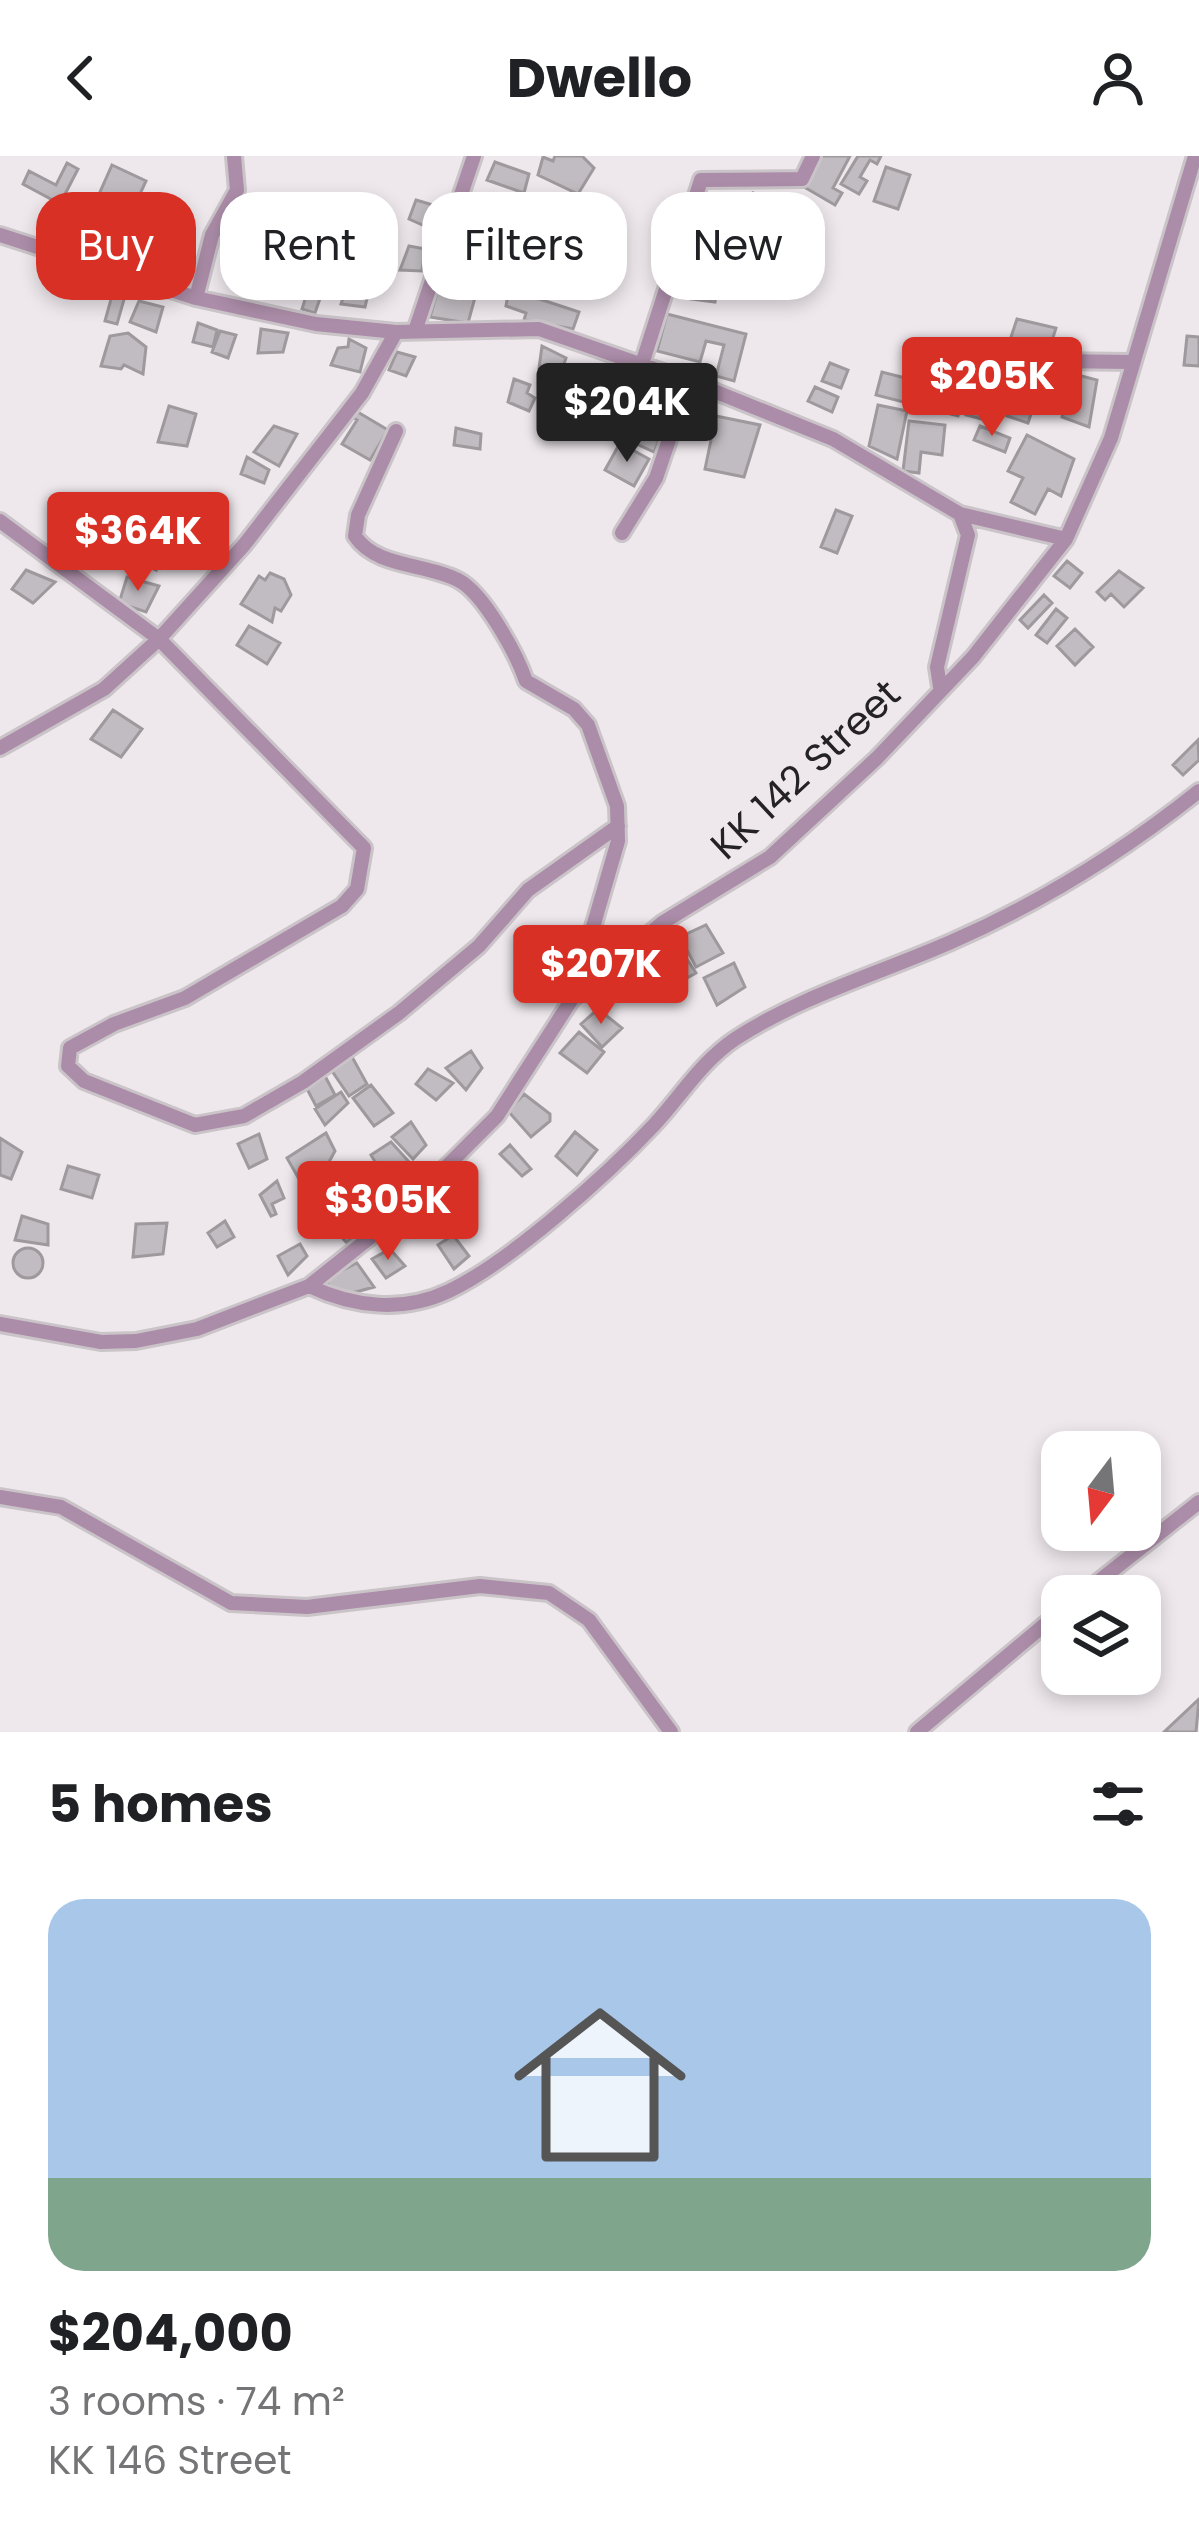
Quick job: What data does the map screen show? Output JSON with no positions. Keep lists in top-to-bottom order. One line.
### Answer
{"streets":{"street":["KK 142 Street"]},"north":"bottom","page":{"header":"Dwello","chip":["Buy","Rent","Filters","New"],"price":["$205K","$204K","$364K","$207K","$305K"],"heading":"5 homes","list":[{"name":"$204,000","note":"3 rooms · 74 m² · KK 146 Street"}]}}
